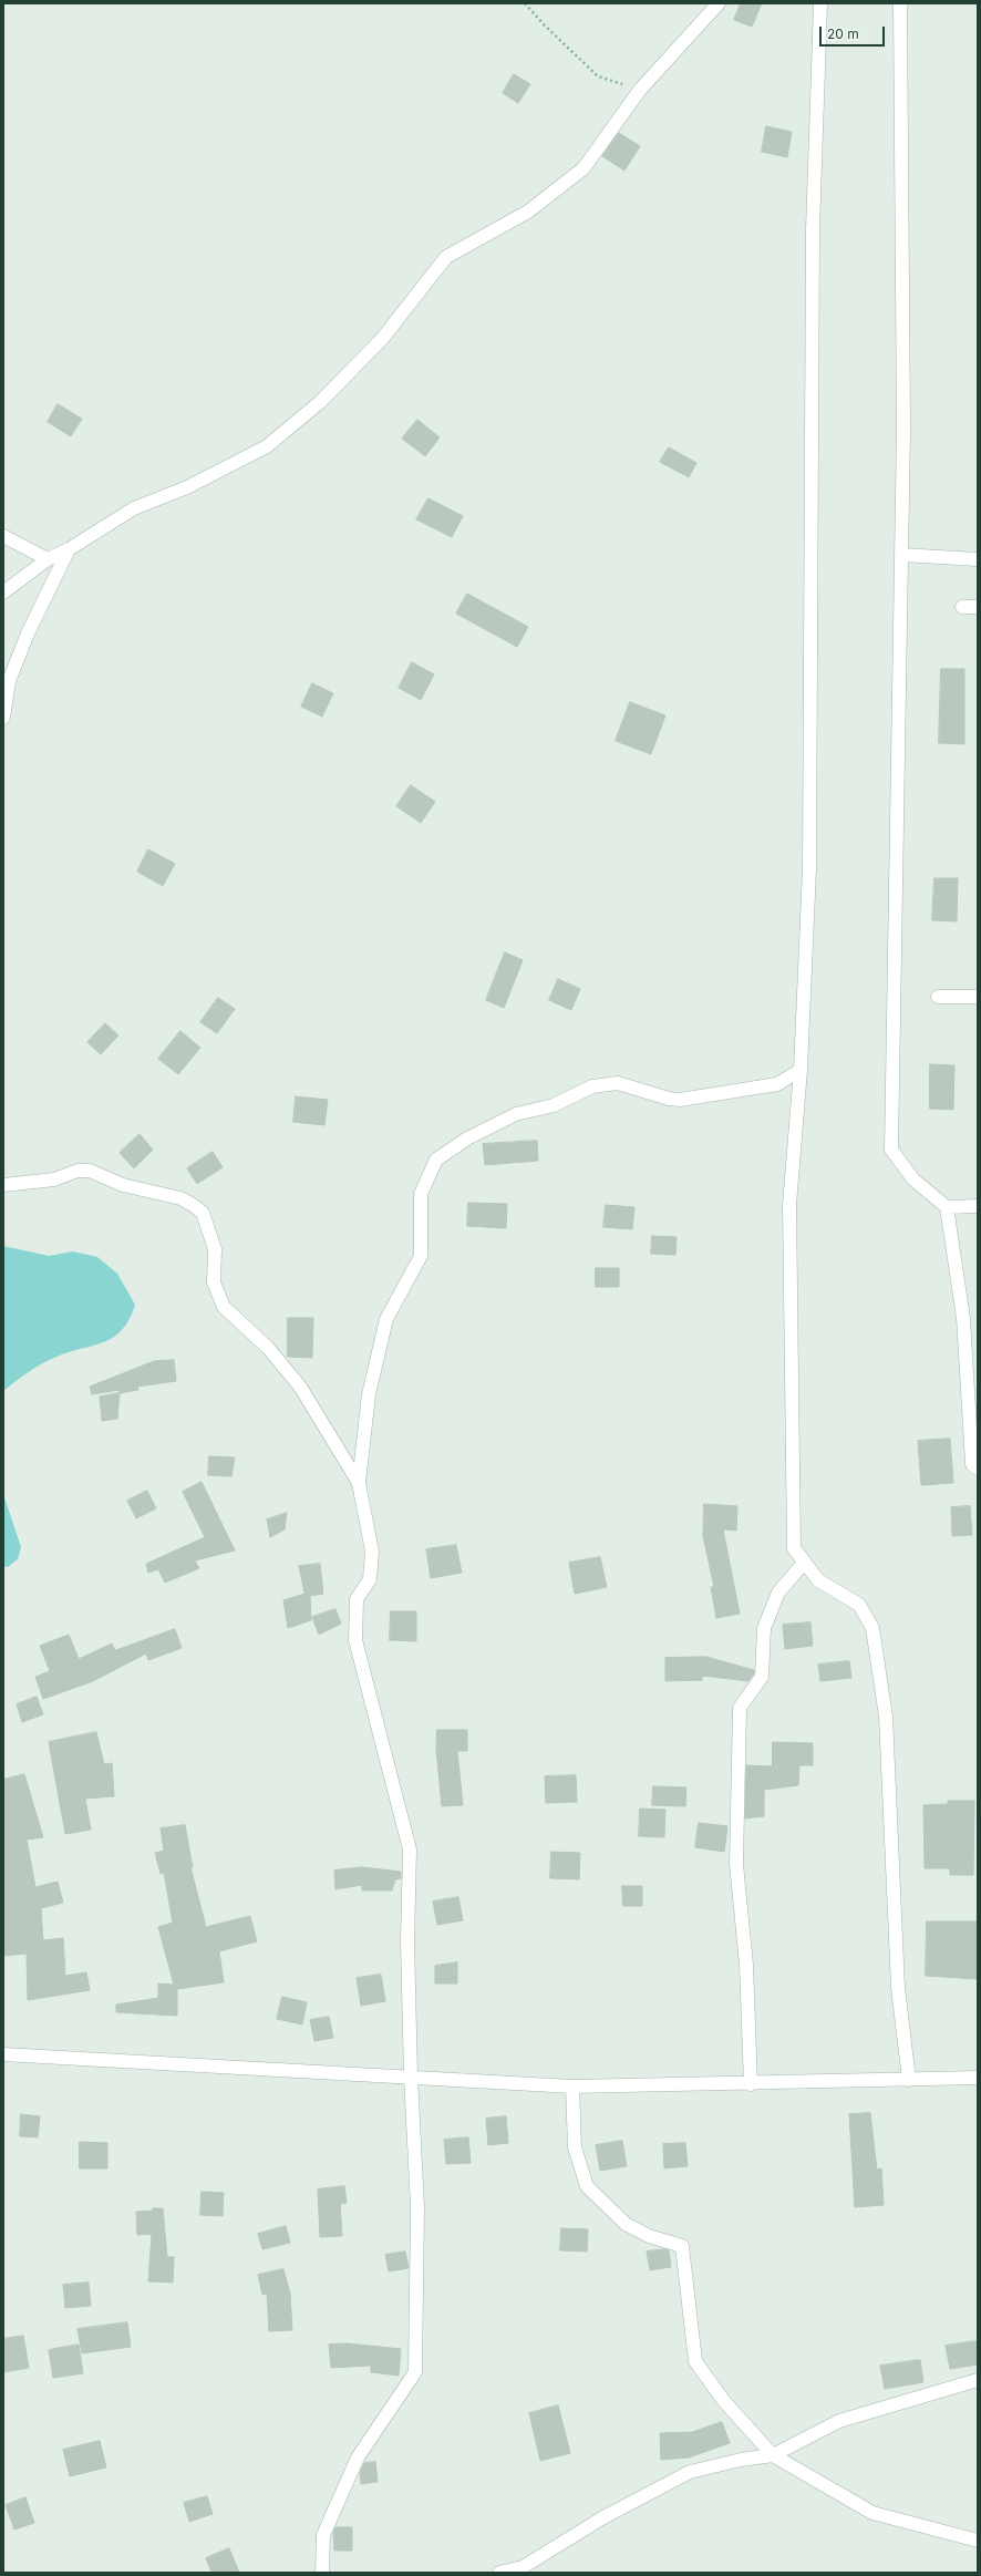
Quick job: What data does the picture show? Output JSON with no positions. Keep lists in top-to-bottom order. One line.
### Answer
{"scale_bar":"20 m"}
